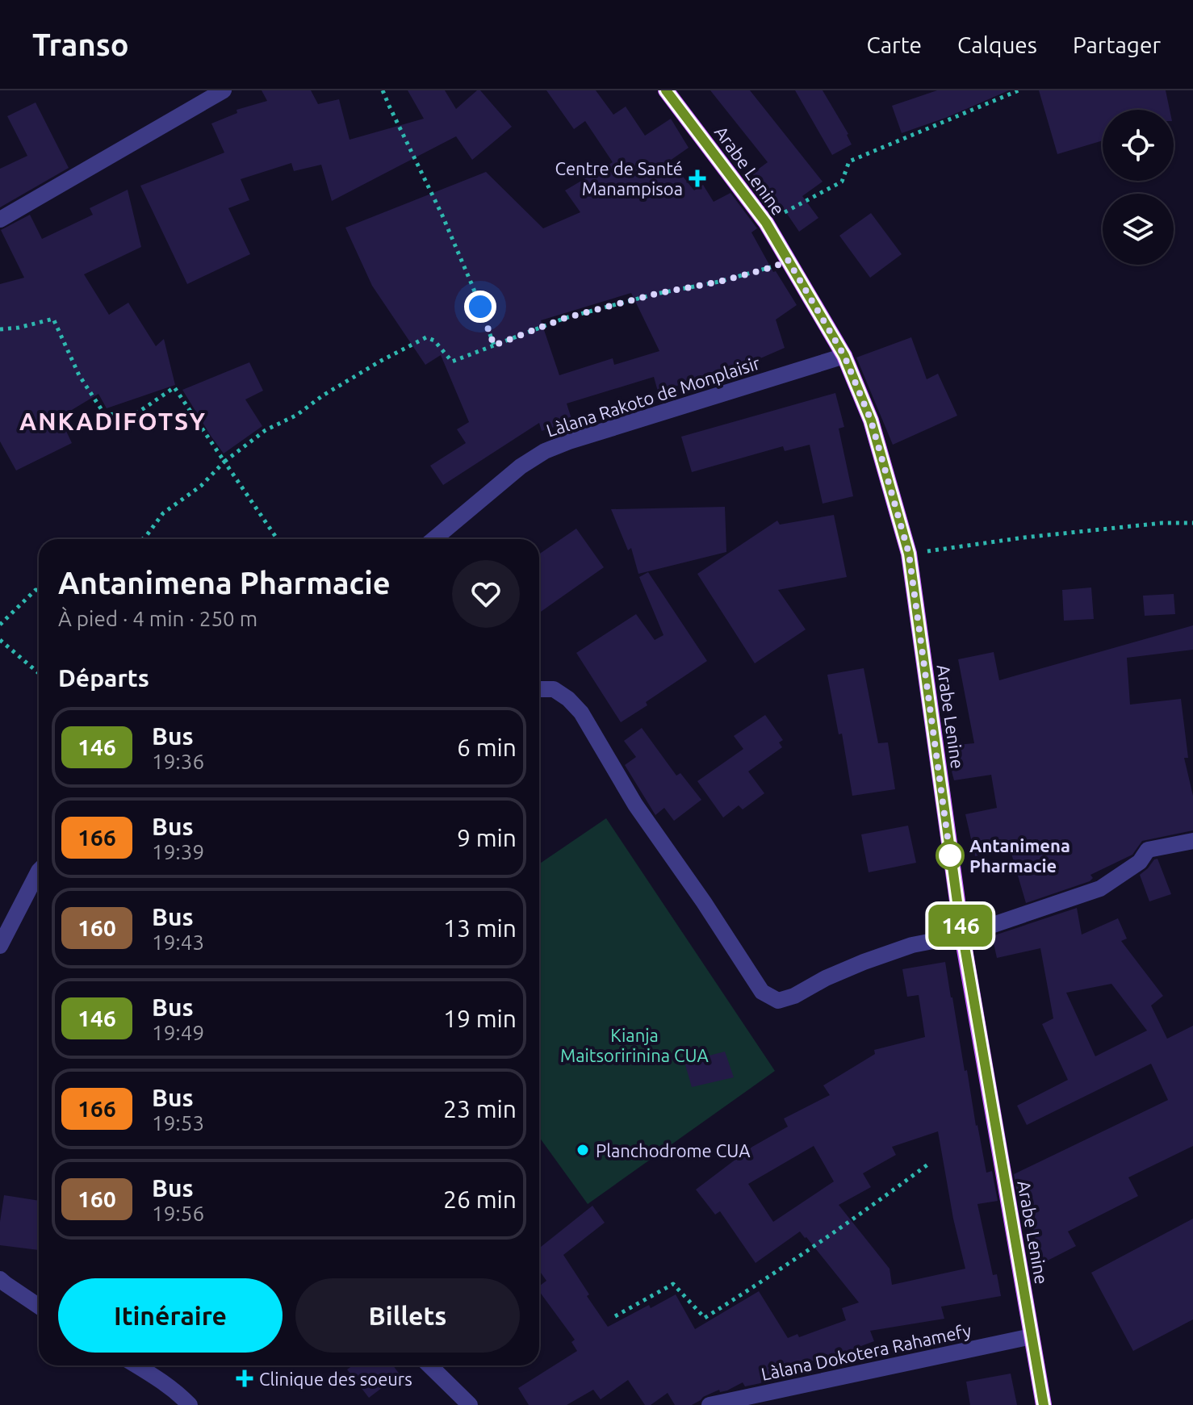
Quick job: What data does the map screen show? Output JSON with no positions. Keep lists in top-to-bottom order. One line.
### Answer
{"streets":{"main road":["Arabe Lenine"],"street":["Làlana Rakoto de Monplaisir","Làlana Dokotera Rahamefy"]},"crossings":[["Arabe Lenine","Làlana Rakoto de Monplaisir"],["Arabe Lenine","Làlana Dokotera Rahamefy"]],"districts":["ANKADIFOTSY"],"parks":["Kianja Maitsoririnina CUA"],"places":{"health":["Centre de Santé Manampisoa","Clinique des soeurs"],"other":["Antanimena Pharmacie","Planchodrome CUA"]},"lines":["bus line 146"],"page":{"header":"Transo","nav":["Carte","Calques","Partager"],"on_map":"146","heading":[["Antanimena Pharmacie","À pied · 4 min · 250 m"],"Départs"],"list":[{"mark":"146","name":"Bus","note":"19:36","value":"6 min"},{"mark":"166","name":"Bus","note":"19:39","value":"9 min"},{"mark":"160","name":"Bus","note":"19:43","value":"13 min"},{"mark":"146","name":"Bus","note":"19:49","value":"19 min"},{"mark":"166","name":"Bus","note":"19:53","value":"23 min"},{"mark":"160","name":"Bus","note":"19:56","value":"26 min"}],"buttons":["Itinéraire","Billets"]}}
